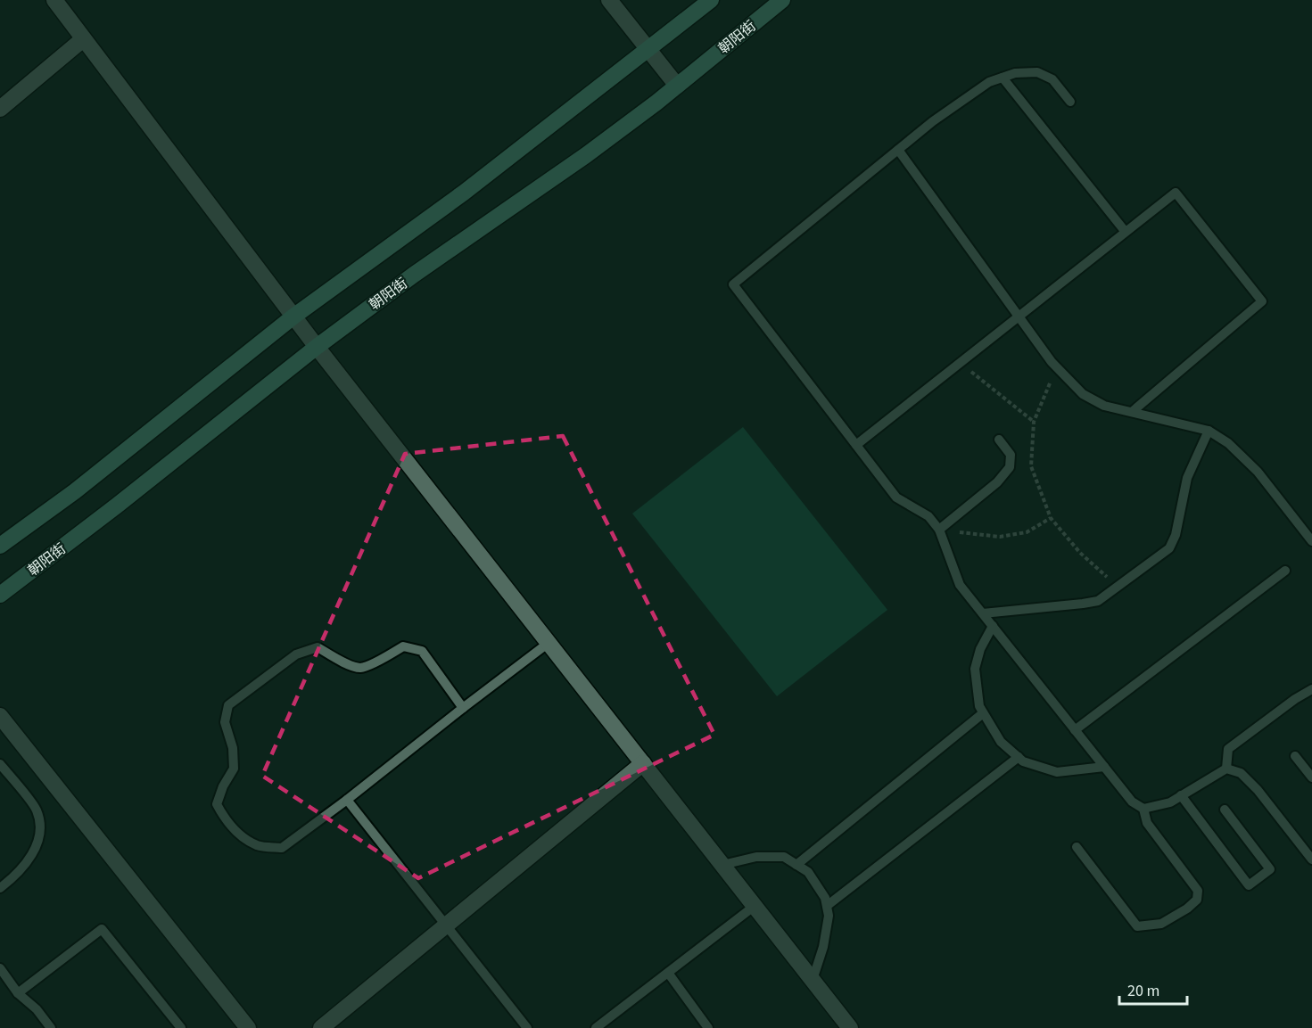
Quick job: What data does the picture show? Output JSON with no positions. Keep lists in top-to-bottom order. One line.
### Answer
{"streets":{"street":["朝阳街"]},"scale_bar":"20 m"}
